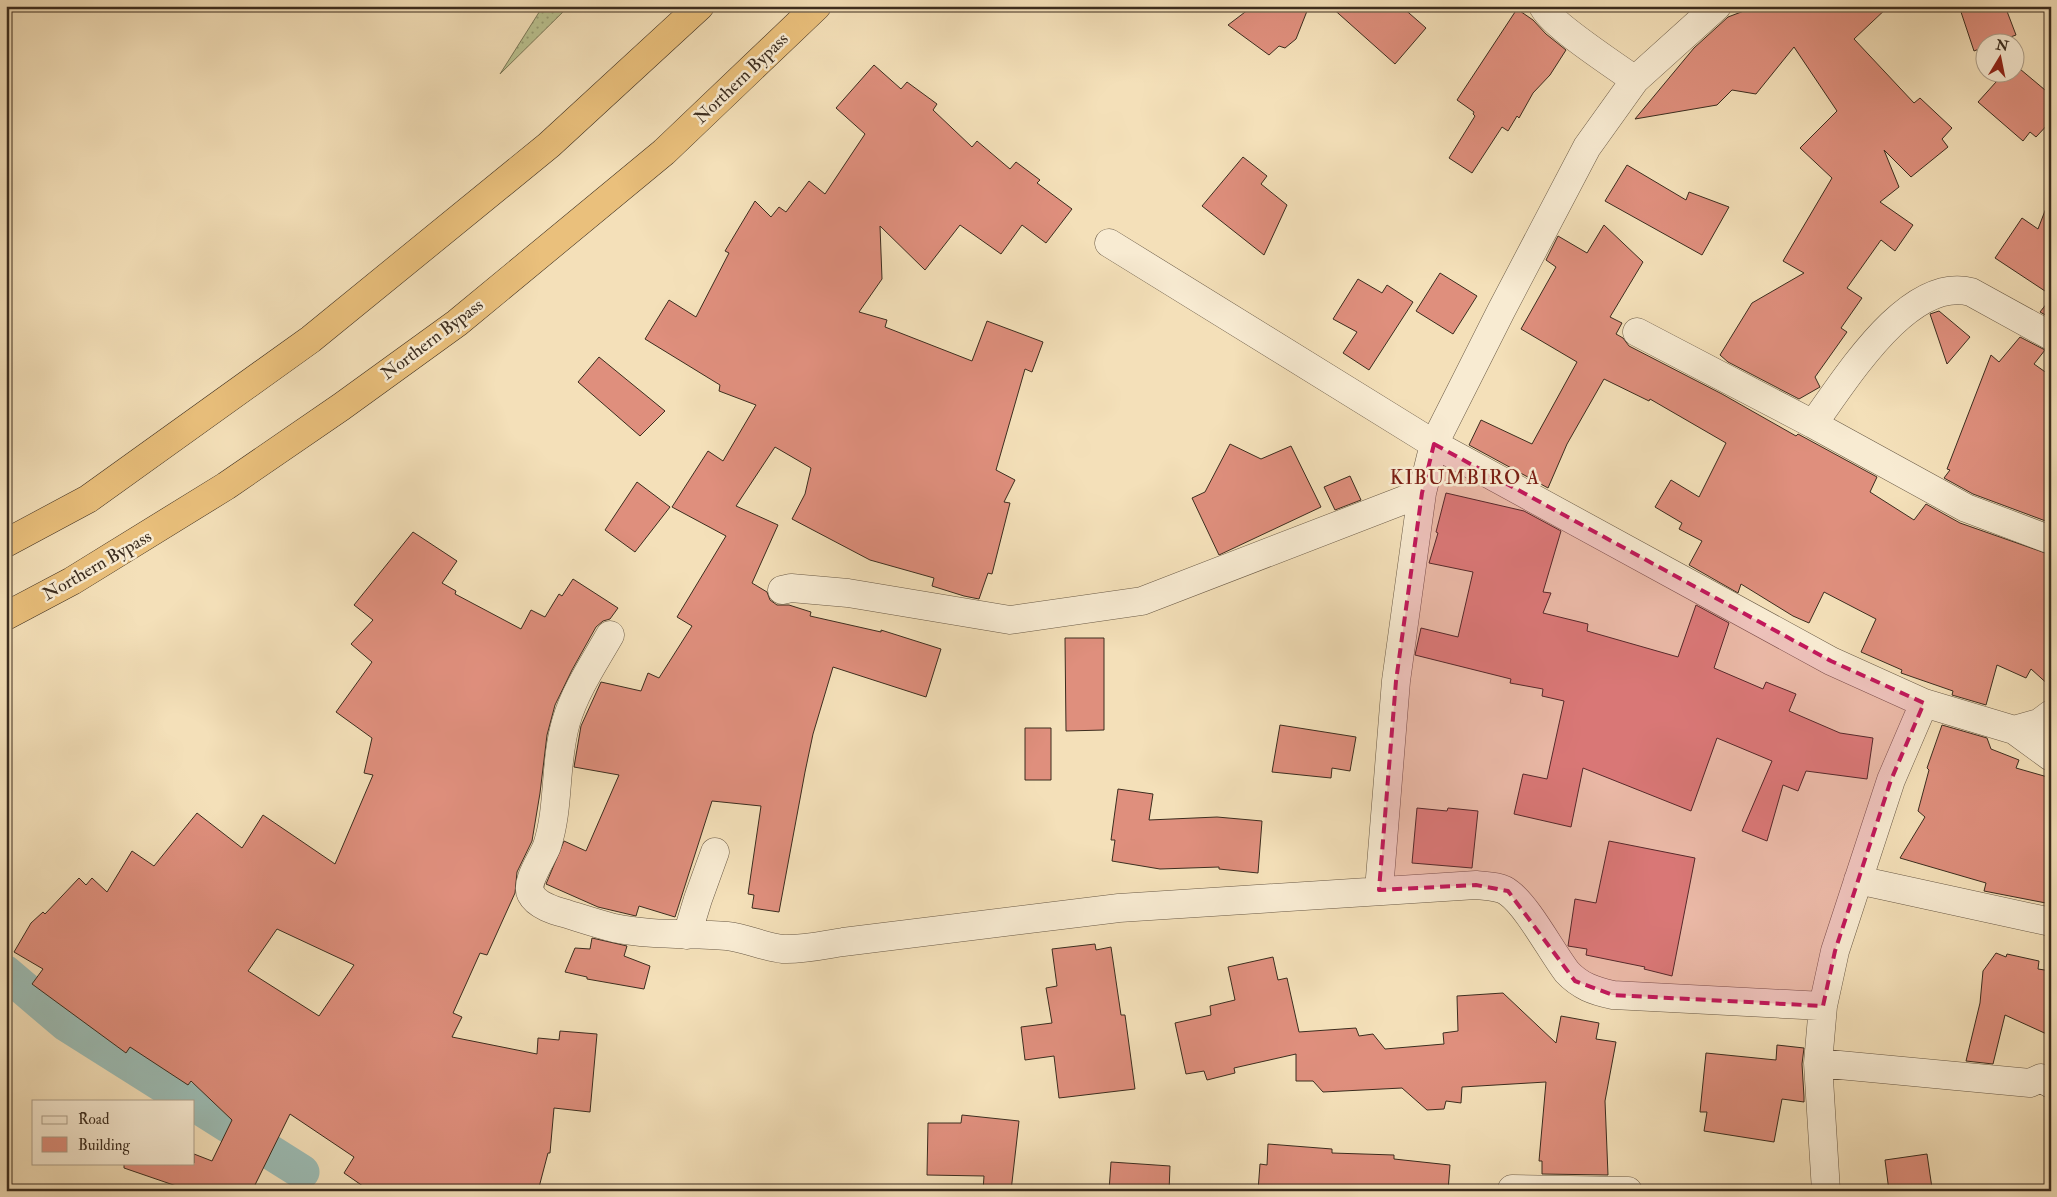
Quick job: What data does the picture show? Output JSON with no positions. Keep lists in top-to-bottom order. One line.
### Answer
{"streets":{"highway":["Northern Bypass"]},"districts":["KIBUMBIRO A"],"legend":["Road","Building"],"north":"top"}
